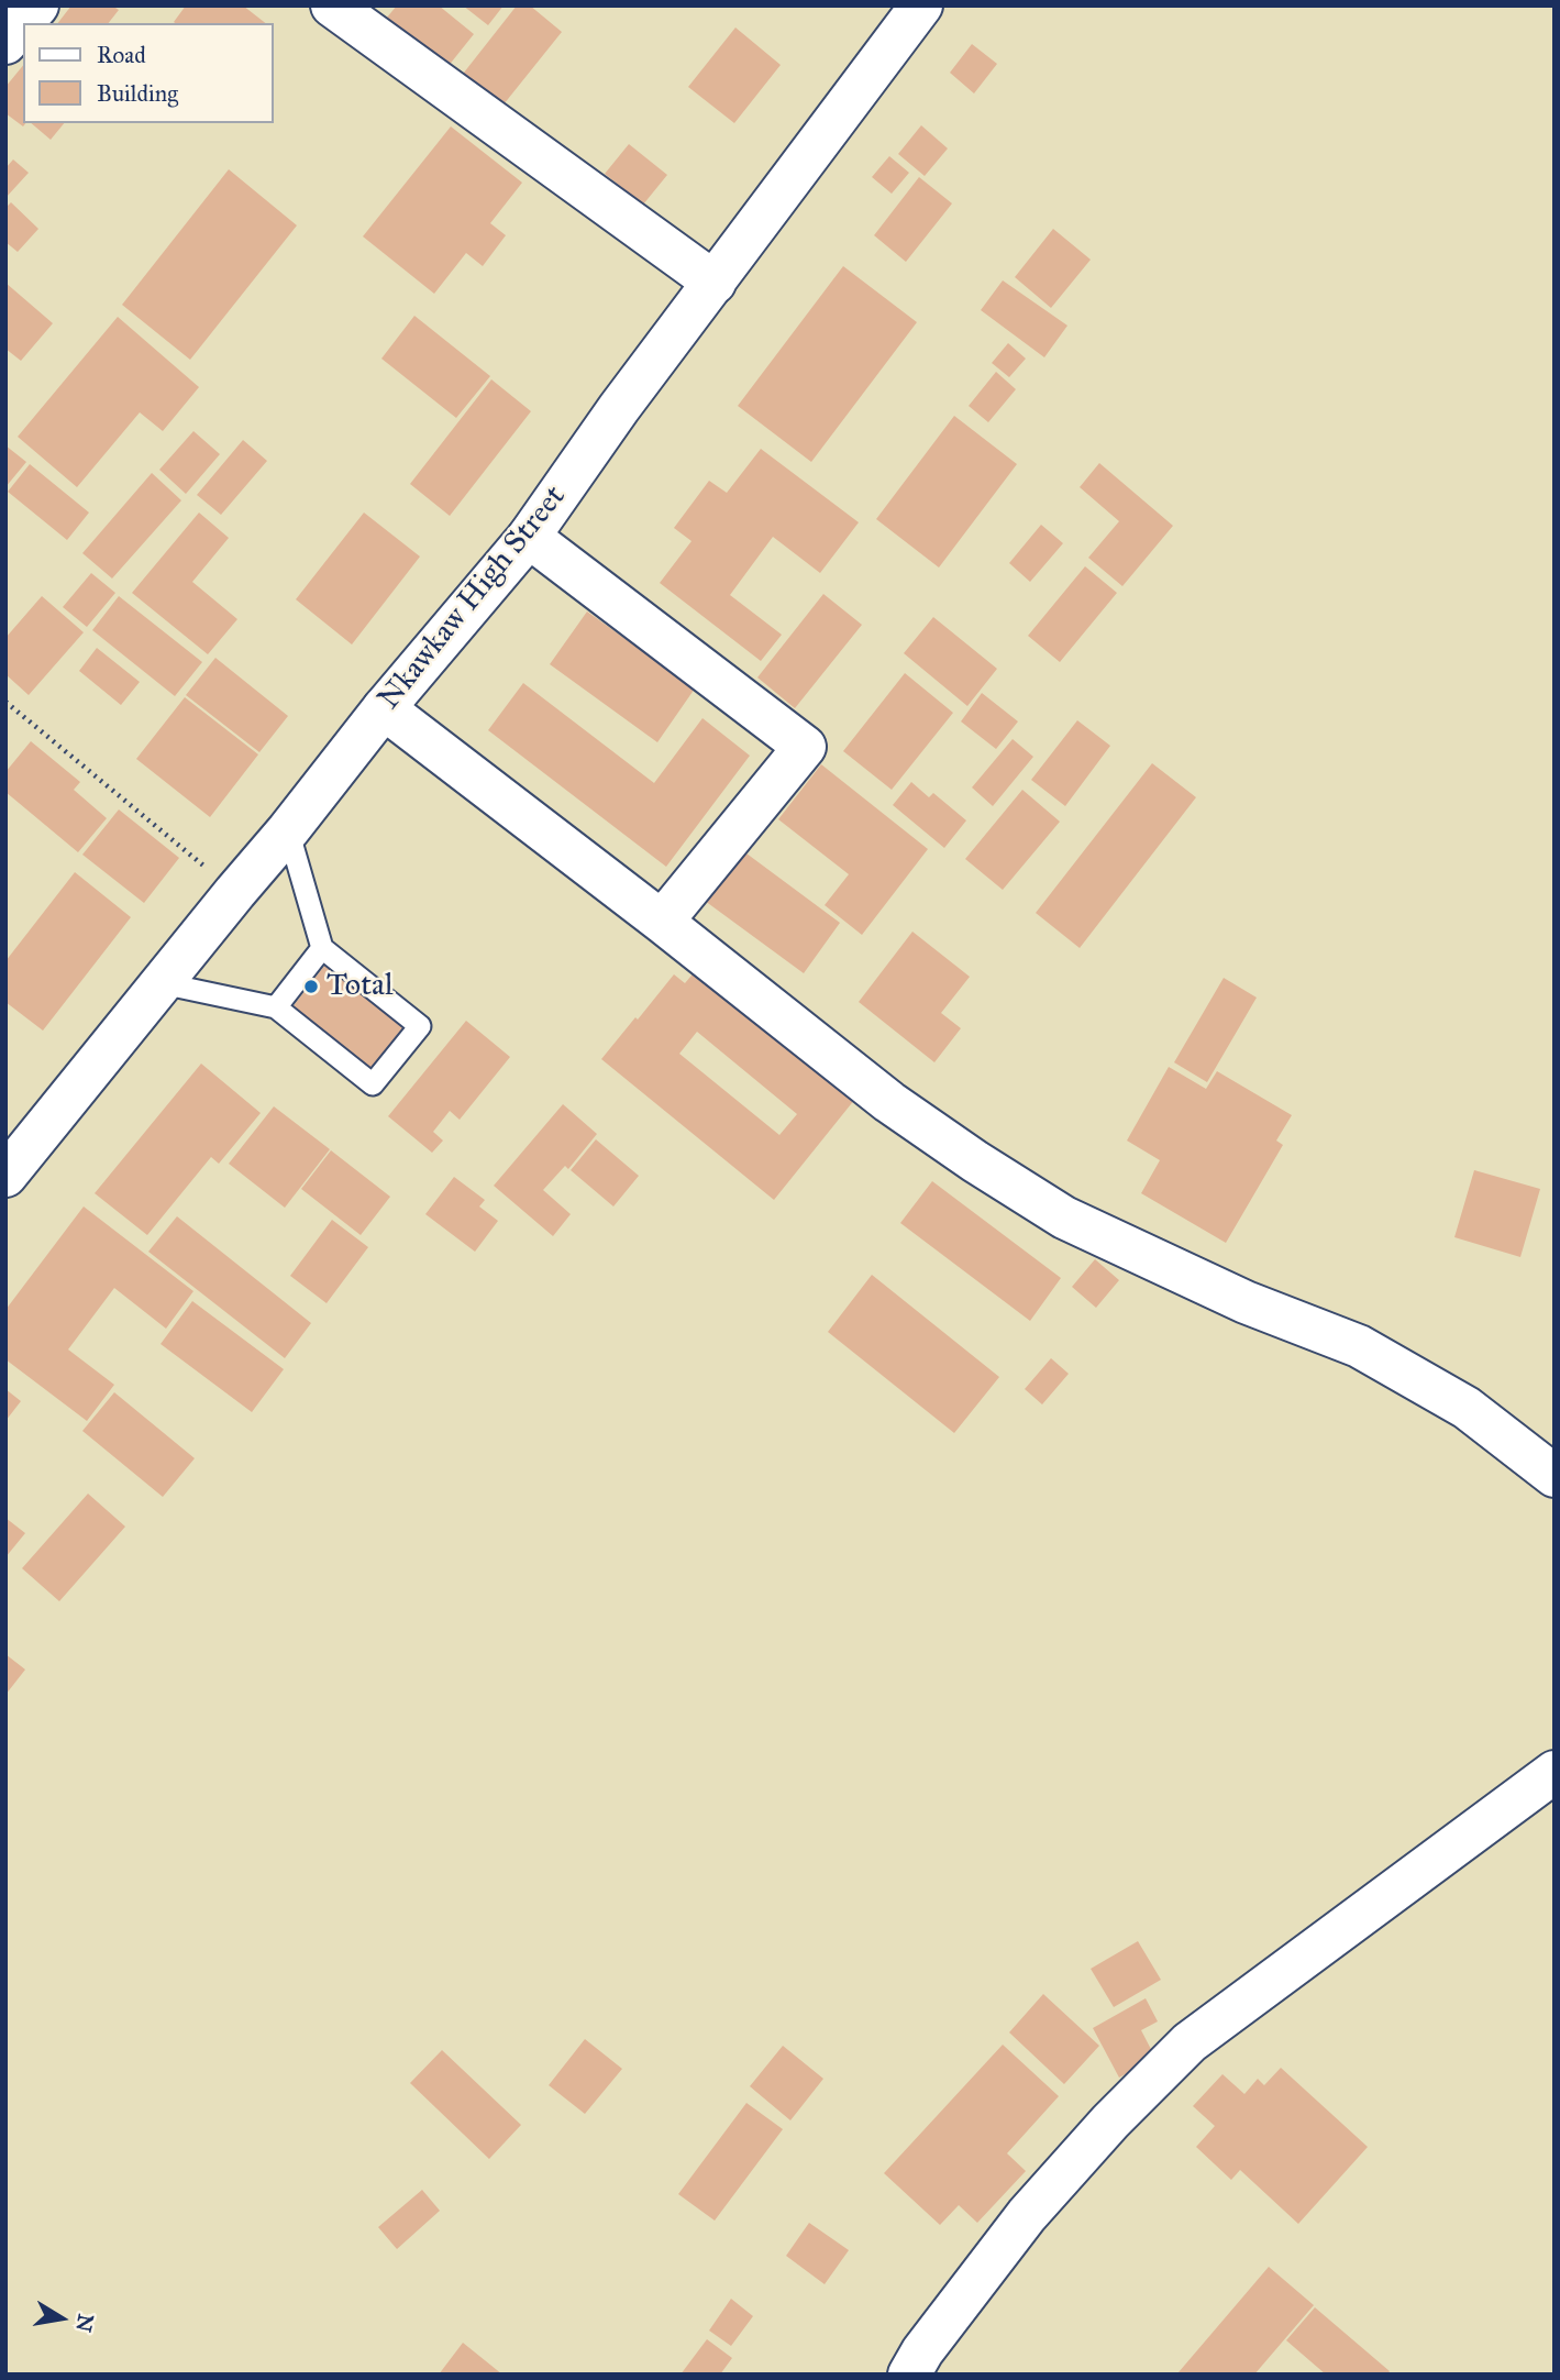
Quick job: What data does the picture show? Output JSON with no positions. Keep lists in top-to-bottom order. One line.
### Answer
{"streets":{"street":["Nkawkaw High Street"]},"places":["Total"],"legend":["Road","Building"],"north":"right"}
